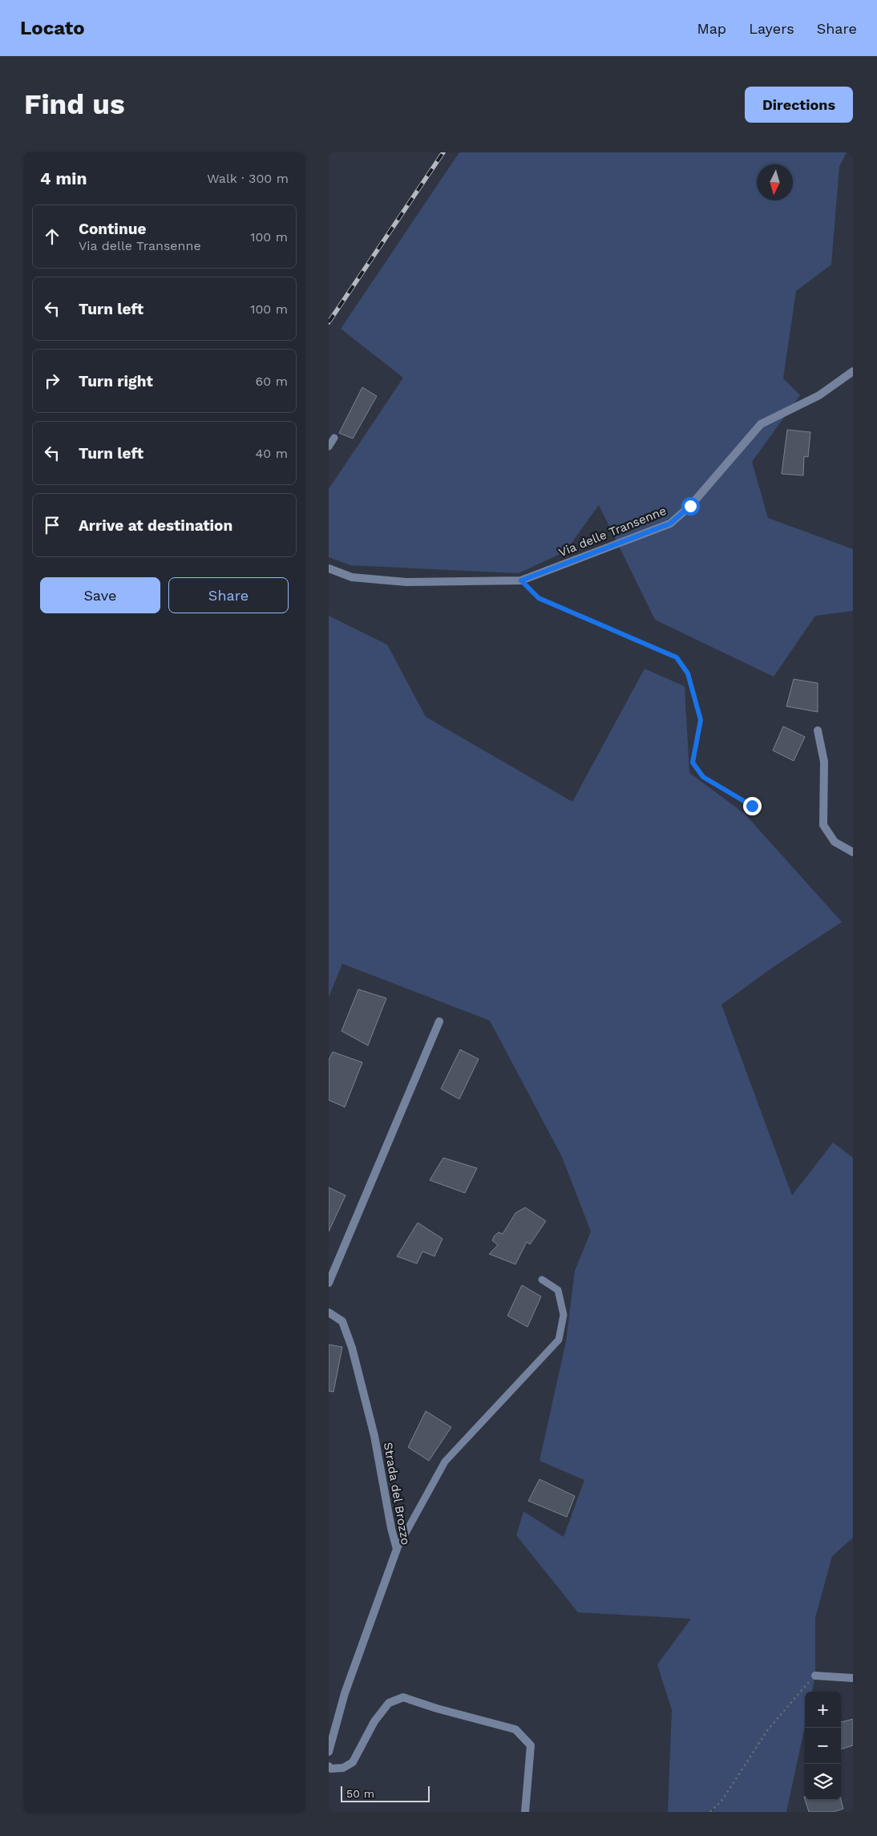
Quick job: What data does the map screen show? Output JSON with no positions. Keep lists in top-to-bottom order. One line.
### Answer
{"streets":{"street":["Via delle Transenne","Strada del Brozzo"]},"scale_bar":"50 m","north":"bottom","page":{"header":"Locato","nav":["Map","Layers","Share"],"buttons":["Directions",["Save","Share"]],"title":"Find us","heading":["4 min","Walk · 300 m"],"list":[["Continue","Via delle Transenne","100 m"],["Turn left","100 m"],["Turn right","60 m"],["Turn left","40 m"],"Arrive at destination"],"map_buttons":["+","−"],"scale":"50 m"}}
